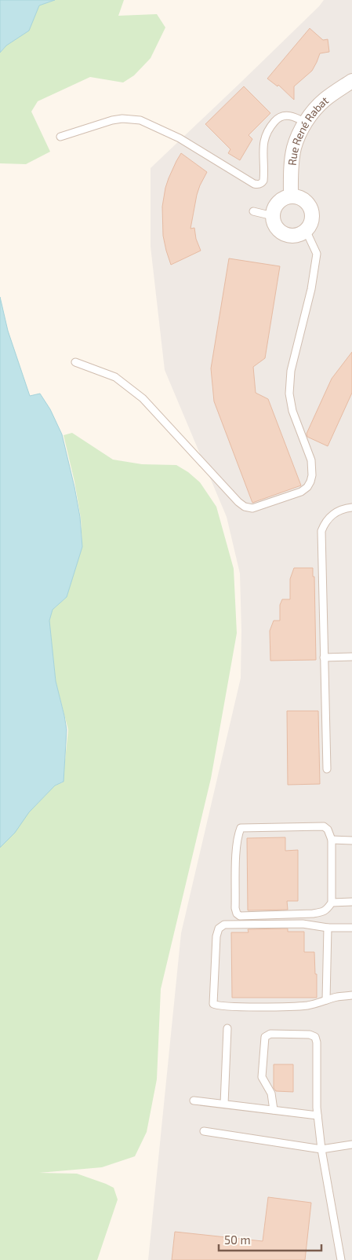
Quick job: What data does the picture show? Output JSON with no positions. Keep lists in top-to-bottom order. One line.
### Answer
{"streets":{"street":["Rue René Rabat"]},"scale_bar":"50 m"}
